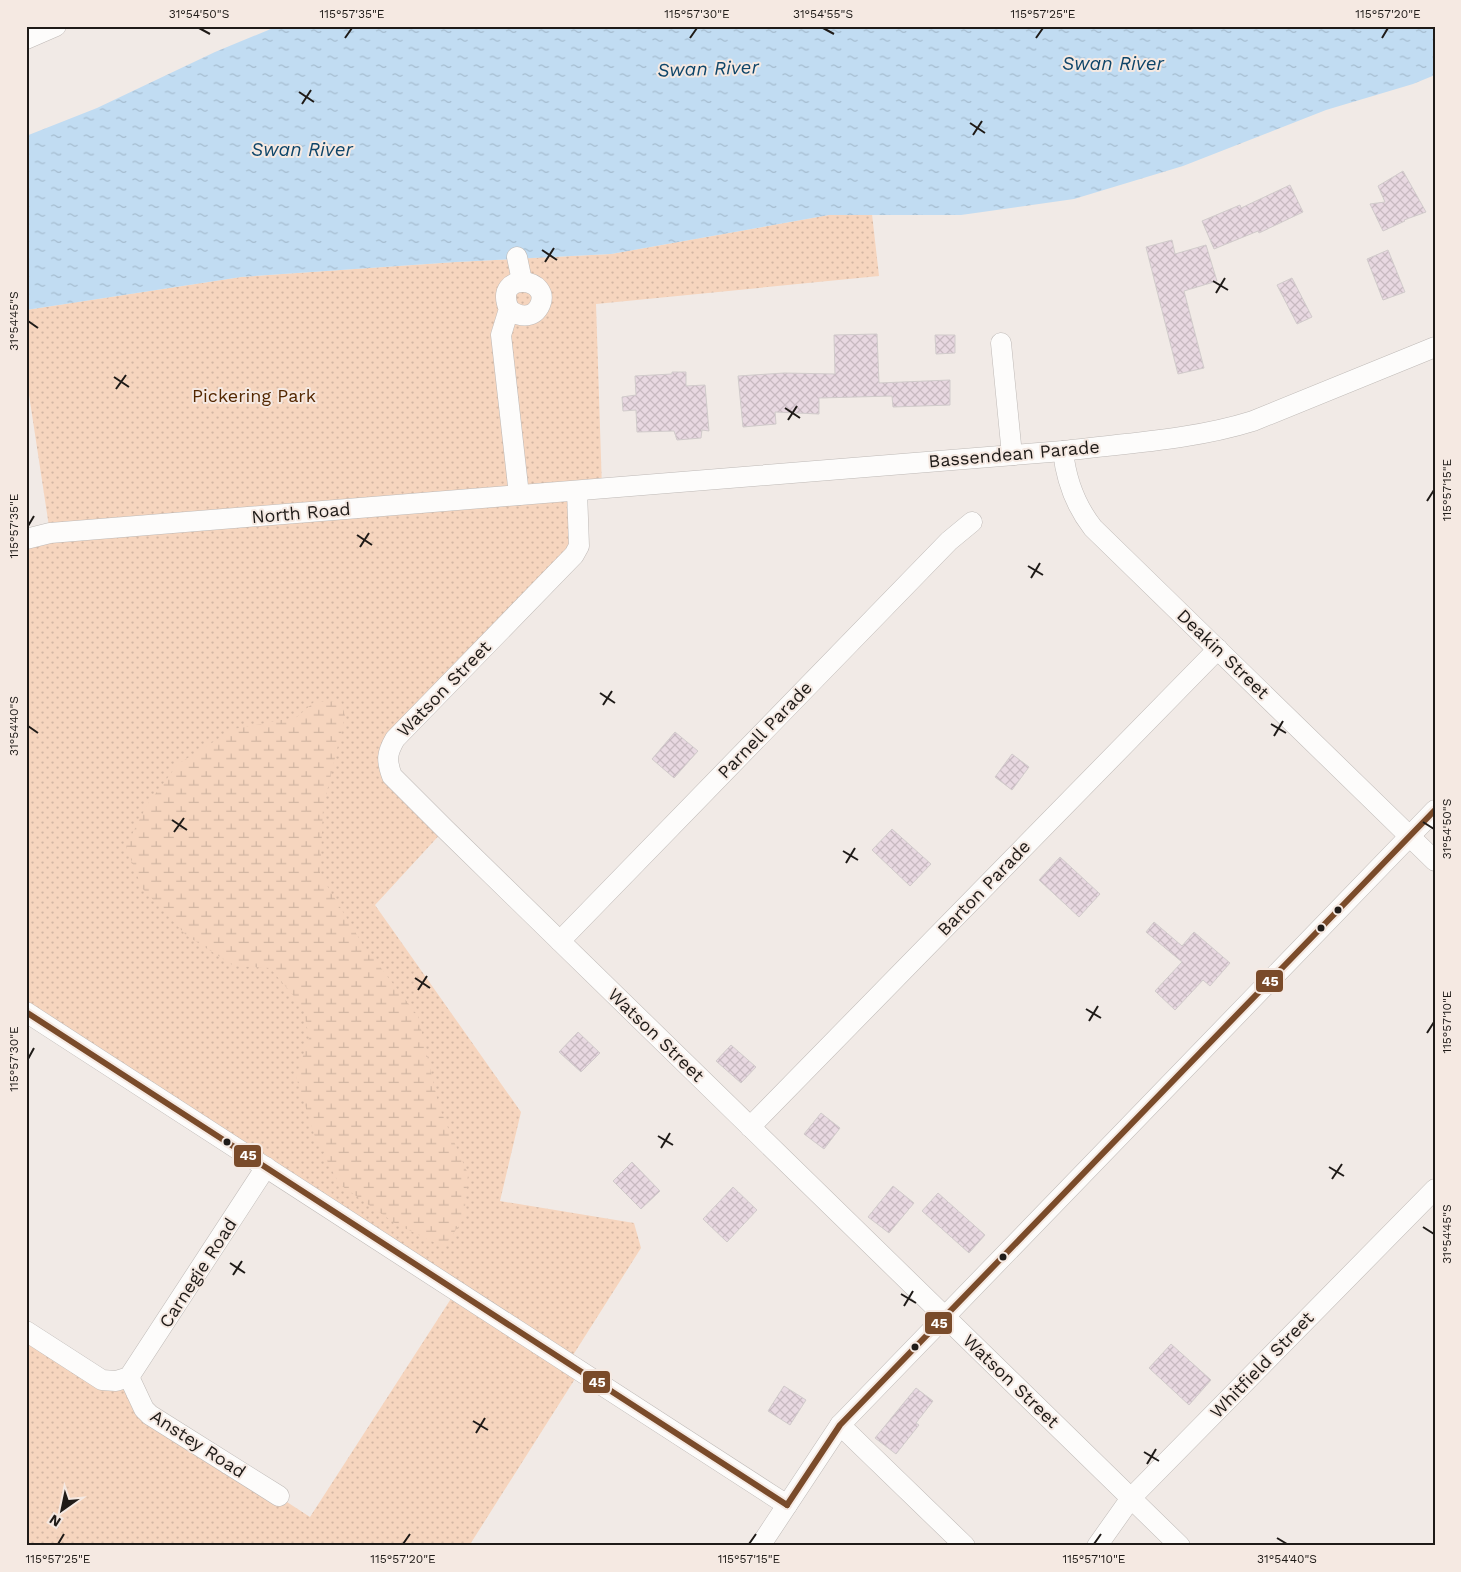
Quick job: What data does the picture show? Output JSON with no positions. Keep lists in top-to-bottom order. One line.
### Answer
{"streets":{"street":["Bassendean Parade","North Road","Deakin Street","Watson Street","Parnell Parade","Barton Parade","Carnegie Road","Whitfield Street","Anstey Road"]},"crossings":[["Bassendean Parade","North Road"],["Bassendean Parade","Deakin Street"],["Bassendean Parade","Watson Street"],["North Road","Watson Street"],["Deakin Street","Barton Parade"],["Watson Street","Parnell Parade"],["Watson Street","Barton Parade"],["Watson Street","Whitfield Street"],["Carnegie Road","Anstey Road"]],"water":["Swan River"],"parks":["Pickering Park"],"lines":["transit line 45"],"north":"bottom left","coordinates":["31°54'50\"S","115°57'35\"E","115°57'30\"E","31°54'55\"S","115°57'25\"E","115°57'20\"E","31°54'45\"S","115°57'15\"E","31°54'40\"S","115°57'10\"E"]}
